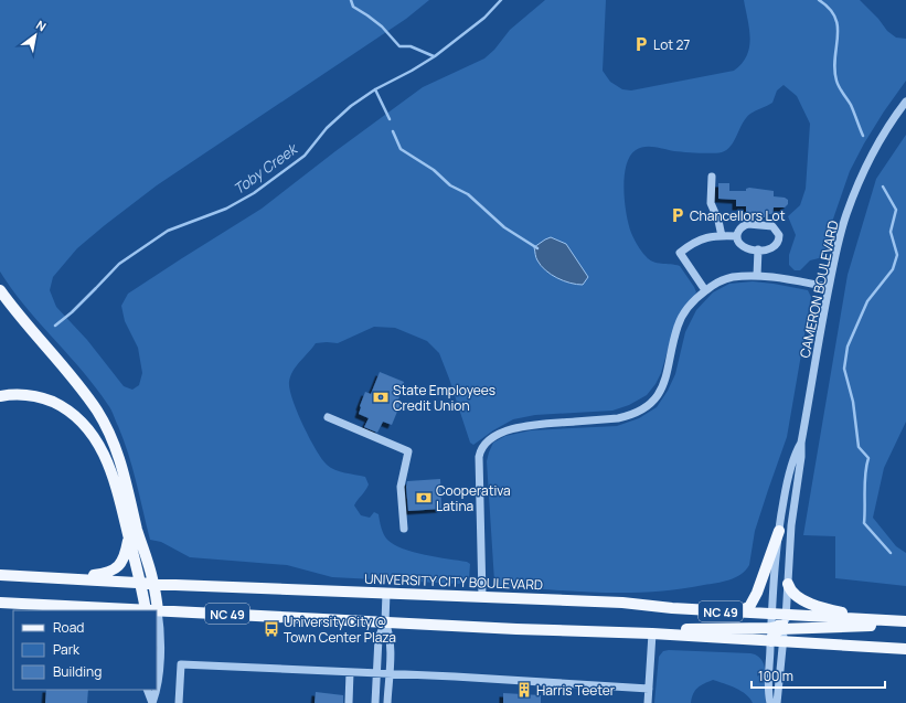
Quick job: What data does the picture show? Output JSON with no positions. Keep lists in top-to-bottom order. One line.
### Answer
{"streets":{"main road":["UNIVERSITY CITY BOULEVARD","NC 49"],"street":["CAMERON BOULEVARD"]},"crossings":[["CAMERON BOULEVARD","UNIVERSITY CITY BOULEVARD"],["CAMERON BOULEVARD","NC 49"],["UNIVERSITY CITY BOULEVARD","NC 49"]],"water":["Toby Creek"],"places":{"parking":["Lot 27","Chancellors Lot"],"bank":["State Employees Credit Union","Cooperativa Latina"],"bus stop":["University City @ Town Center Plaza"],"building":["Harris Teeter"]},"legend":["Road","Park","Building"],"scale_bar":"100 m","north":"top right"}
